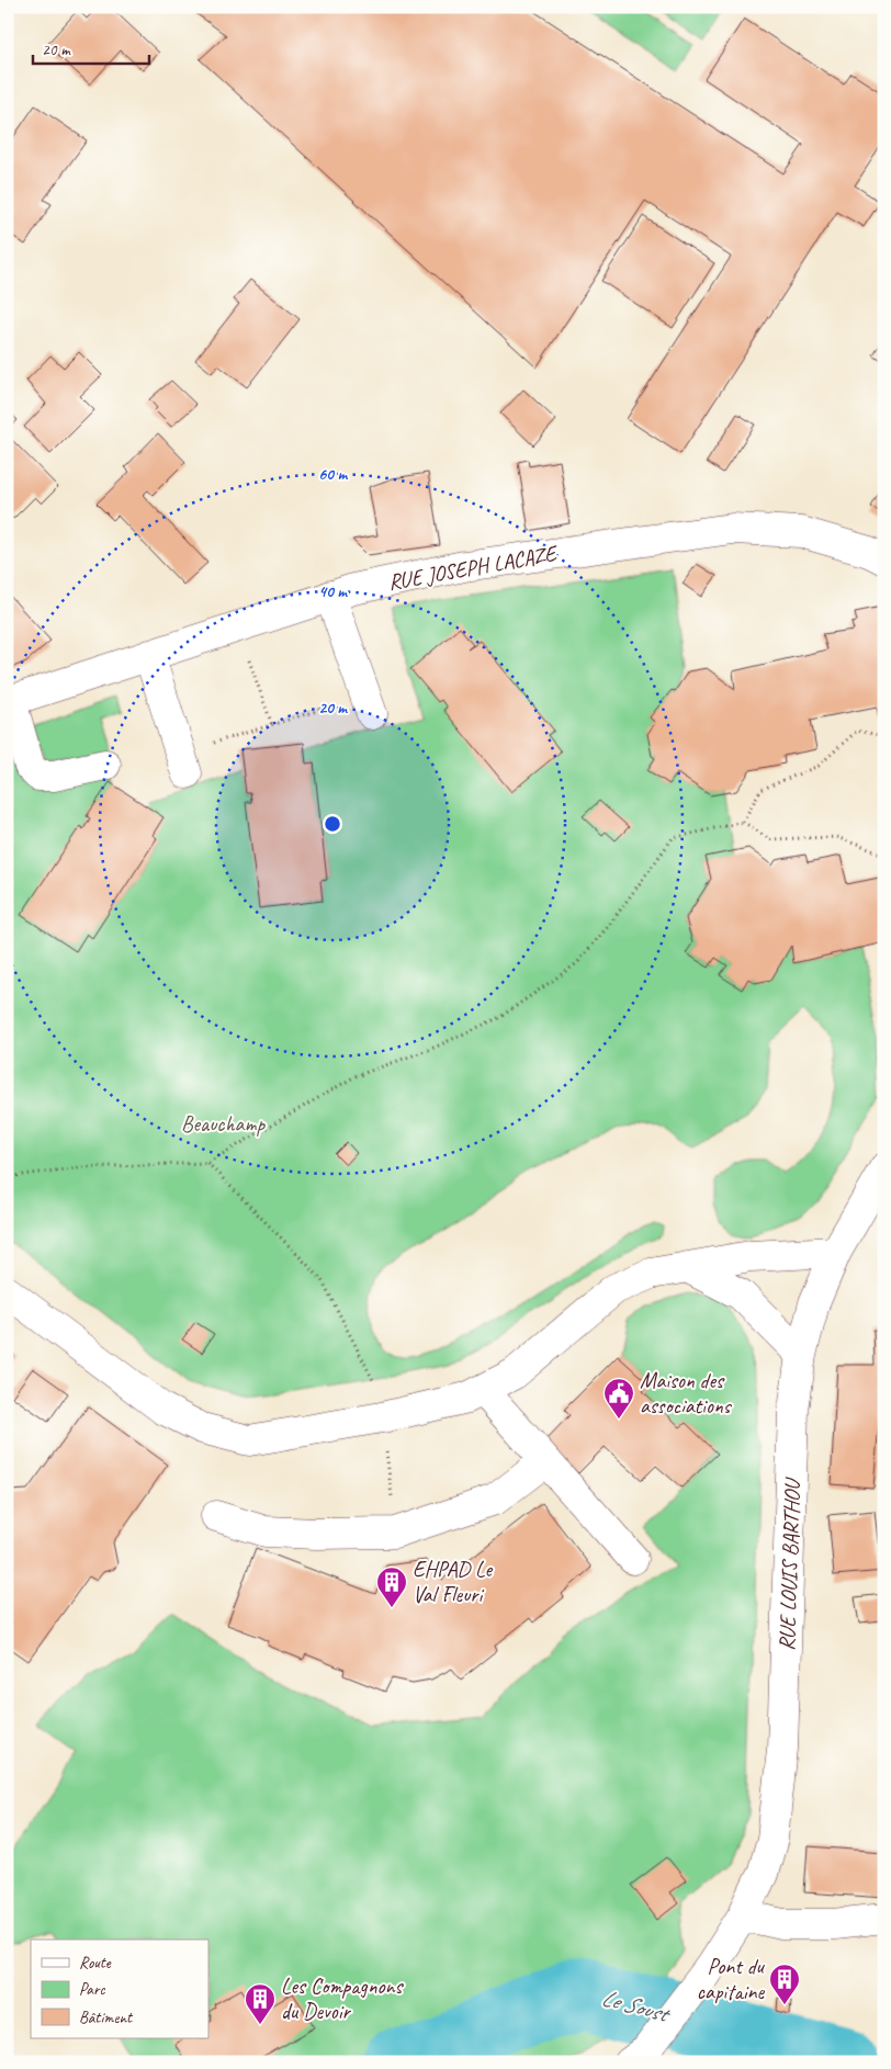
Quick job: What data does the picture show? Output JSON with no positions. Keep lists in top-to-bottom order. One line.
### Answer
{"streets":{"street":["RUE JOSEPH LACAZE","RUE LOUIS BARTHOU"]},"water":["Le Soust"],"parks":["Beauchamp"],"places":{"public building":["Maison des associations"],"building":["EHPAD Le Val Fleuri","Pont du capitaine","Les Compagnons du Devoir"]},"legend":["Route","Parc","Bâtiment"],"scale_bar":"20 m","rings":["60 m","40 m","20 m"]}
